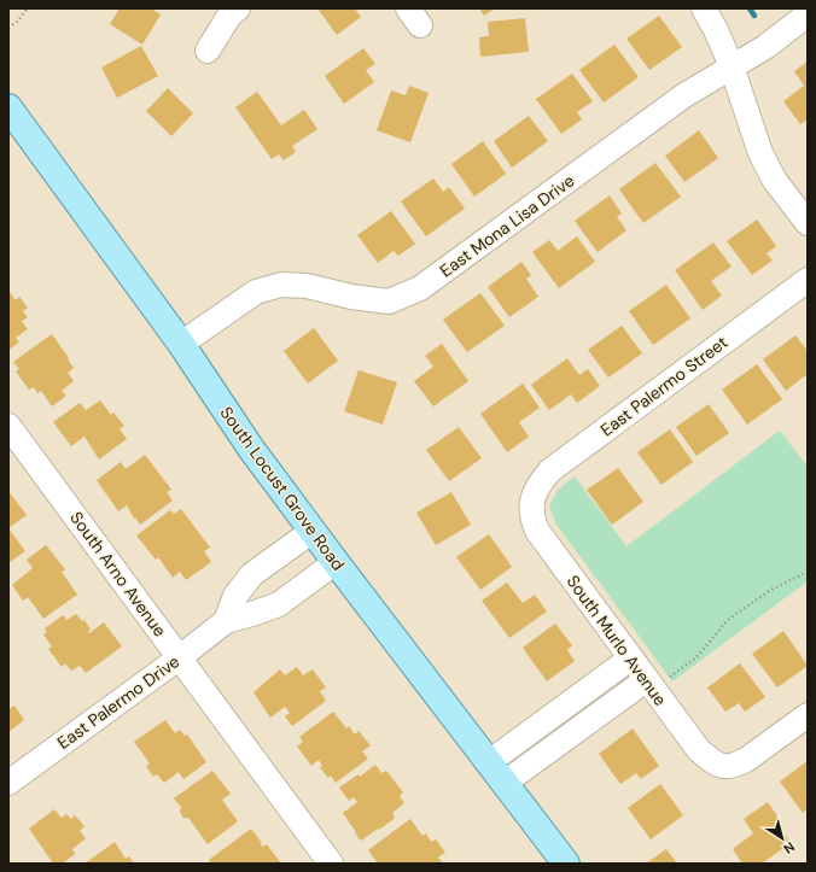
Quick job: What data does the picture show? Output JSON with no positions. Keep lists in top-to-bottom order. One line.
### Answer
{"streets":{"main road":["South Locust Grove Road"],"street":["East Mona Lisa Drive","East Palermo Street","South Arno Avenue","South Murlo Avenue","East Palermo Drive"]},"crossings":[["East Mona Lisa Drive","South Locust Grove Road"],["East Palermo Street","South Murlo Avenue"],["South Locust Grove Road","East Palermo Drive"],["South Arno Avenue","East Palermo Drive"]],"north":"bottom right"}
